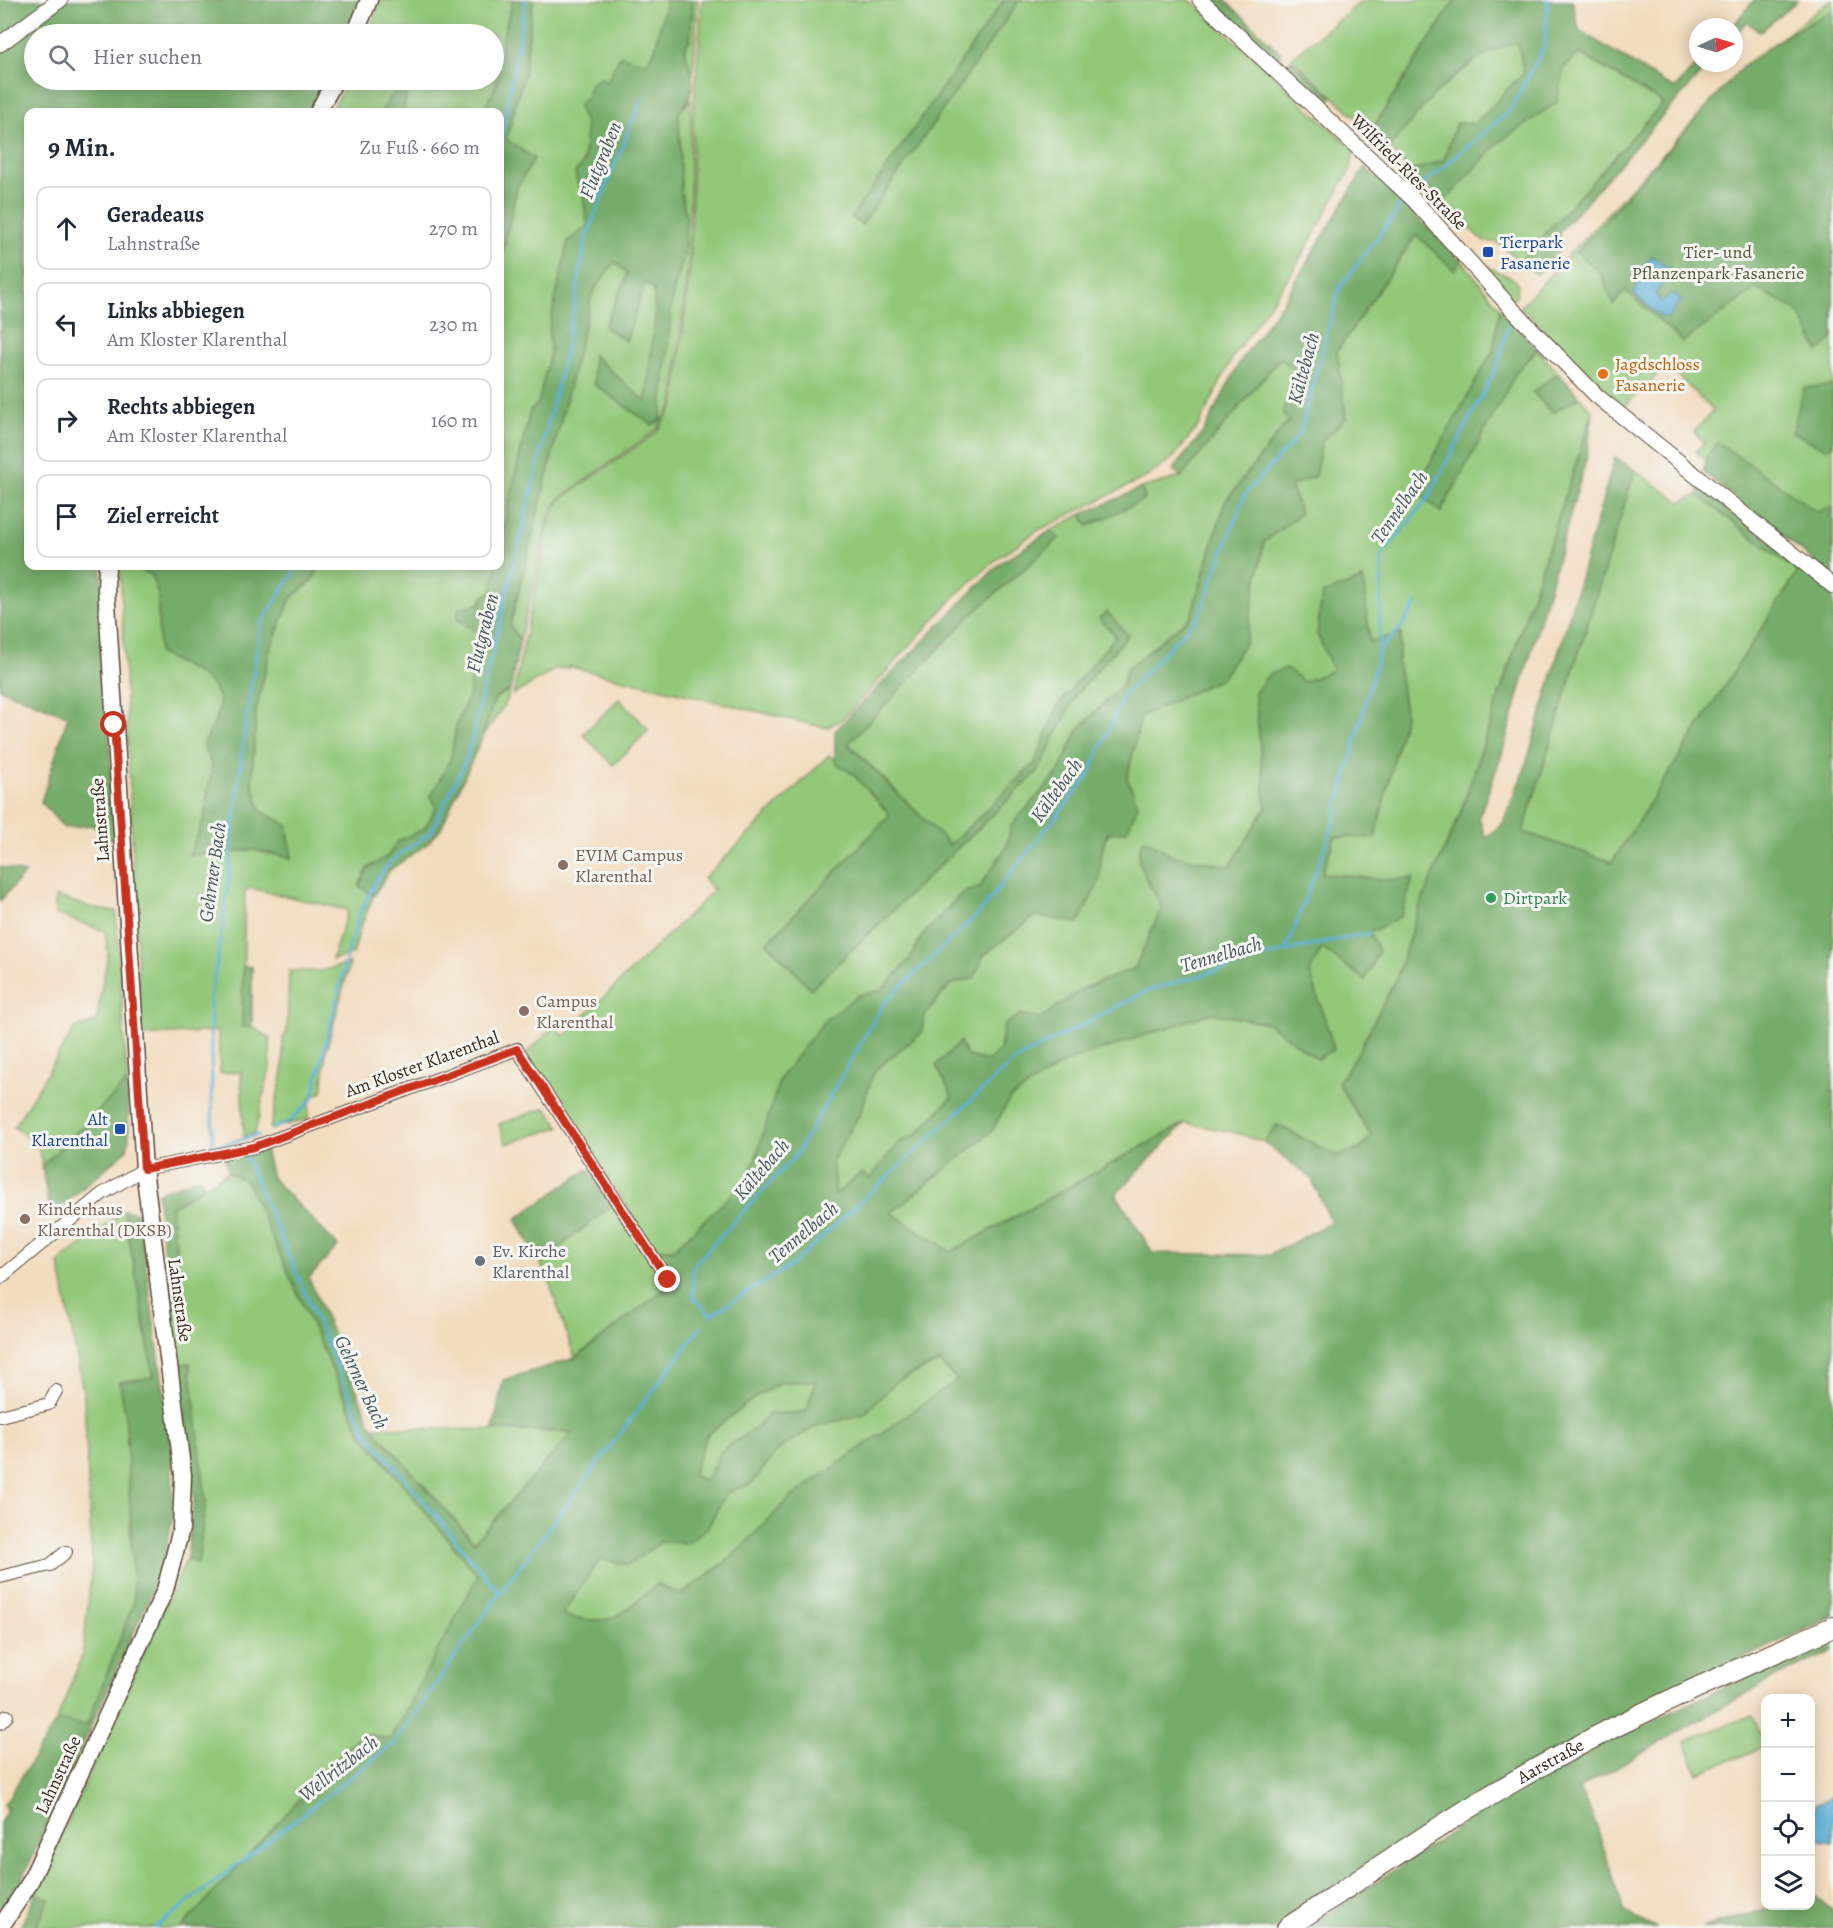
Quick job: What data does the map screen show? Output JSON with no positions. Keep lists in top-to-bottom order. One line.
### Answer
{"streets":{"main road":["Lahnstraße","Aarstraße"],"street":["Wilfried-Ries-Straße","Am Kloster Klarenthal"]},"crossings":[["Lahnstraße","Am Kloster Klarenthal"]],"water":["Flutgraben","Kältebach","Tennelbach","Gehrner Bach","Wellritzbach"],"parks":["Tier- und Pflanzenpark Fasanerie"],"places":{"transit":["Tierpark Fasanerie","Alt Klarenthal"],"other":["Jagdschloss Fasanerie","EVIM Campus Klarenthal","Dirtpark","Campus Klarenthal","Kinderhaus Klarenthal (DKSB)","Ev. Kirche Klarenthal"]},"north":"right","page":{"search":"Hier suchen","heading":["9 Min.","Zu Fuß · 660 m"],"list":[["Geradeaus","Lahnstraße","270 m"],["Links abbiegen","Am Kloster Klarenthal","230 m"],["Rechts abbiegen","Am Kloster Klarenthal","160 m"],"Ziel erreicht"],"map_buttons":["+","−"]}}
